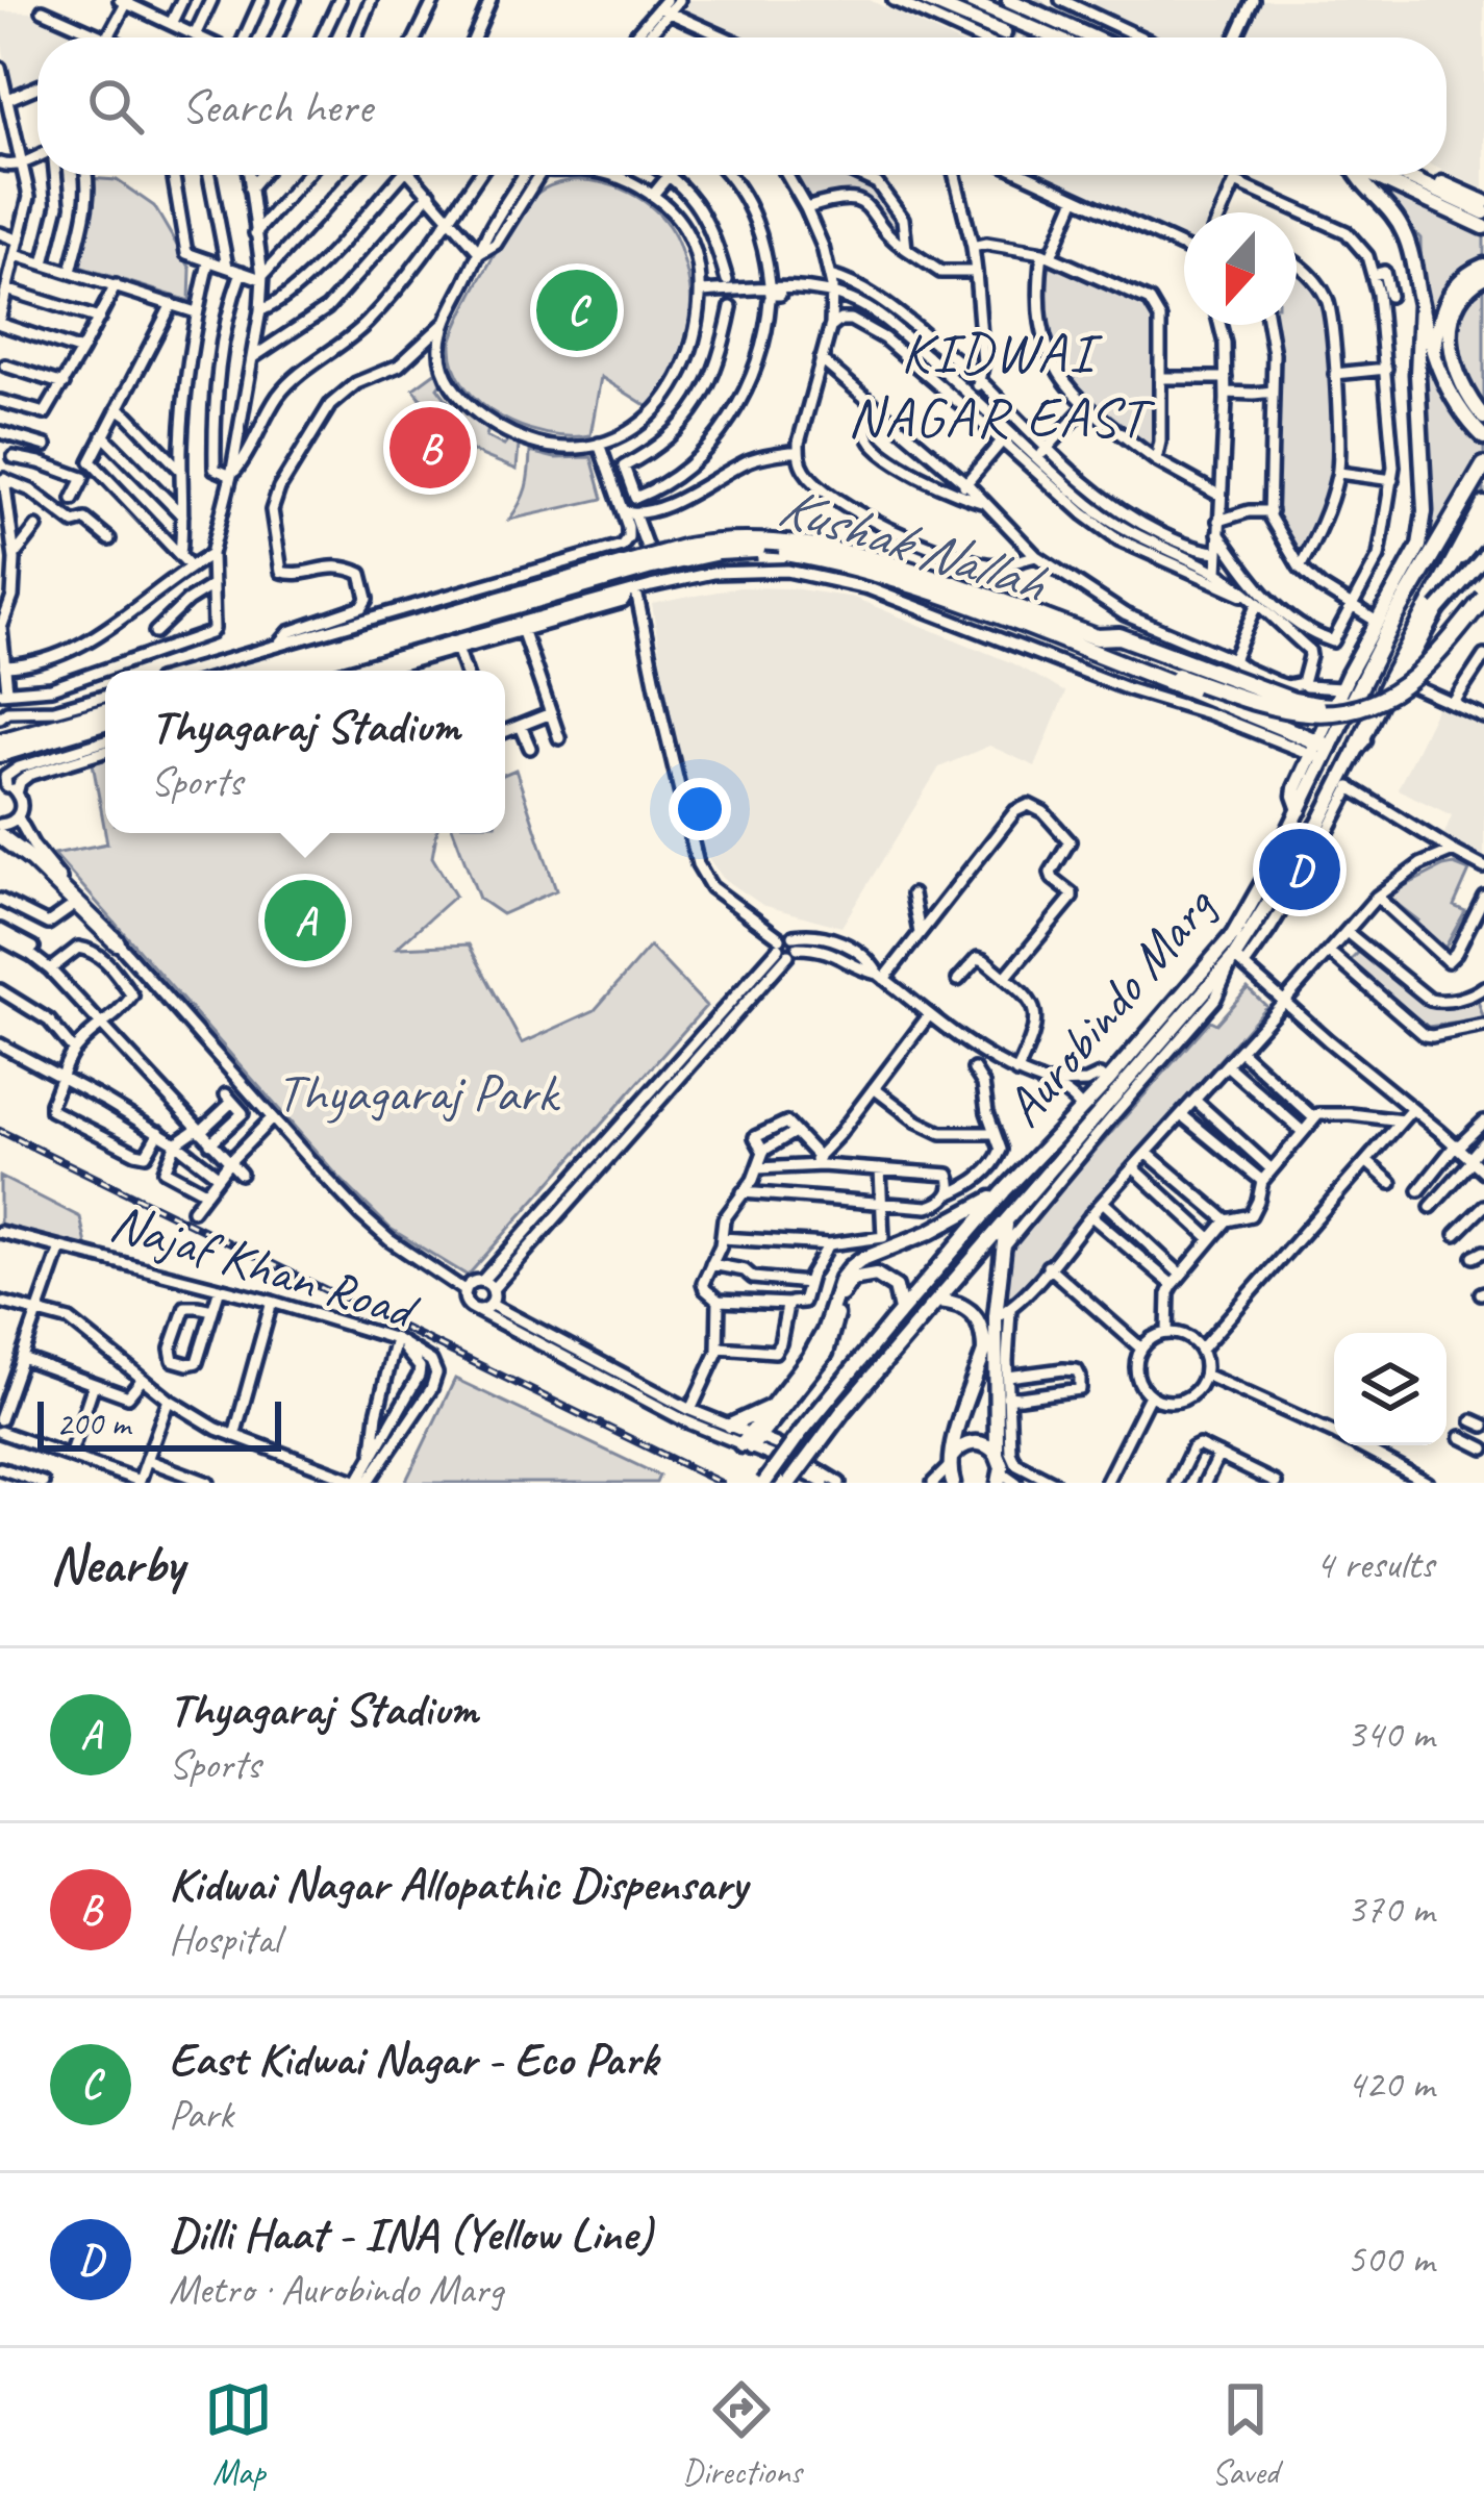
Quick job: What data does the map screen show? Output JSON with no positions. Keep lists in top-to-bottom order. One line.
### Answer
{"streets":{"highway":["Aurobindo Marg"],"street":["Najaf Khan Road"]},"districts":["KIDWAI NAGAR EAST"],"water":["Kushak Nallah"],"parks":["Thyagaraj Park"],"scale_bar":"200 m","north":"bottom","page":{"search":"Search here","pins":["C","B","D","A"],"popup":["Thyagaraj Stadium","Sports"],"scale":"200 m","heading":["Nearby","4 results"],"list":[{"mark":"A","name":"Thyagaraj Stadium","note":"Sports","value":"340 m"},{"mark":"B","name":"Kidwai Nagar Allopathic Dispensary","note":"Hospital","value":"370 m"},{"mark":"C","name":"East Kidwai Nagar - Eco Park","note":"Park","value":"420 m"},{"mark":"D","name":"Dilli Haat - INA (Yellow Line)","note":"Metro · Aurobindo Marg","value":"500 m"}],"nav":["Map","Directions","Saved"]}}
